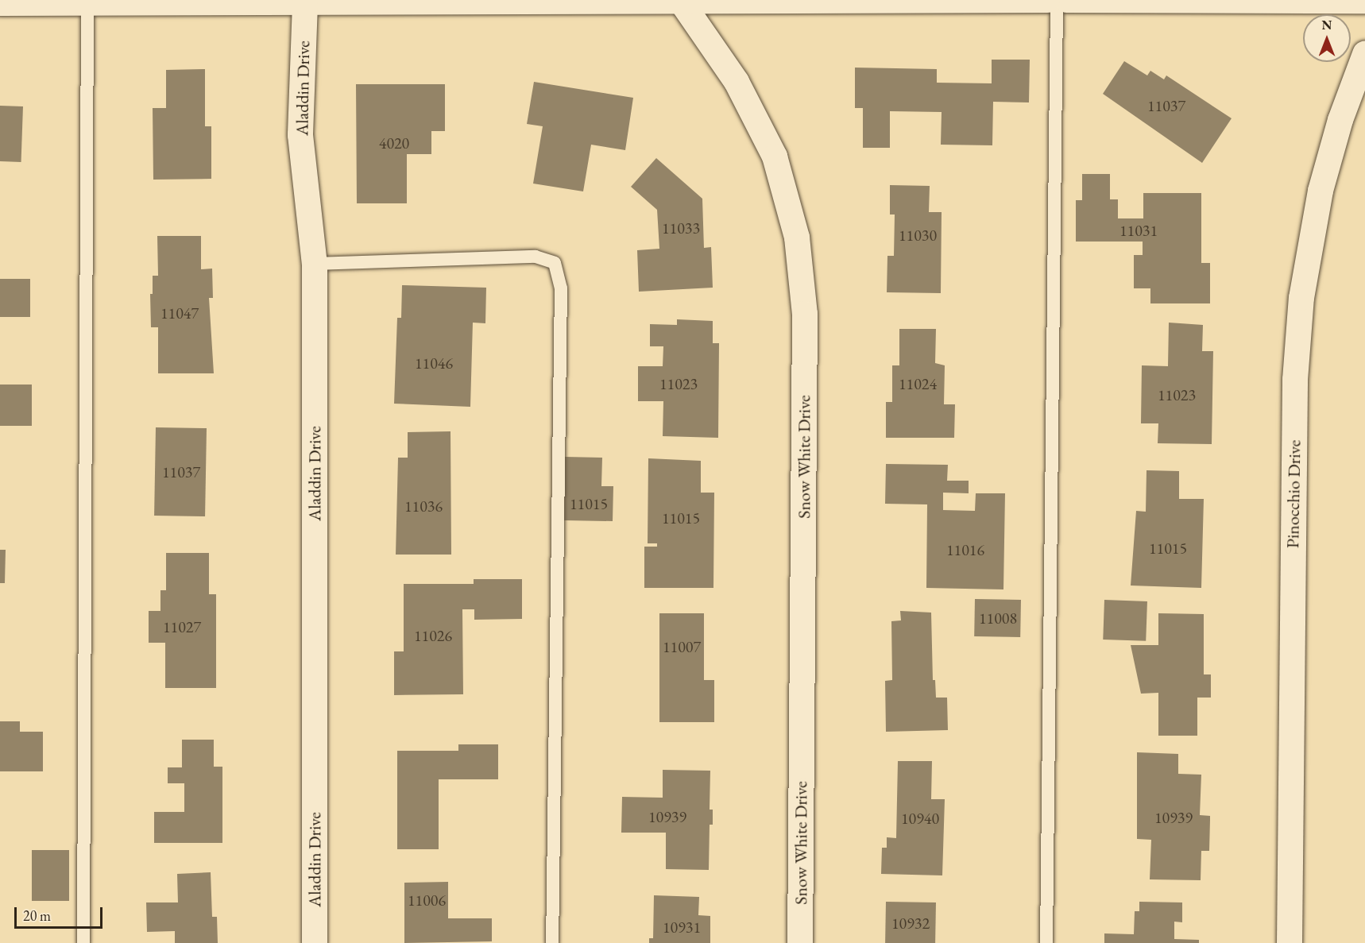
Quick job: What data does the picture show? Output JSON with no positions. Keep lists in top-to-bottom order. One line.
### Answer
{"streets":{"street":["Aladdin Drive","Snow White Drive","Pinocchio Drive"]},"house_numbers":["11037","4020","11033","11031","11030","11047","11046","11023","11024","11023","11037","11015","11036","11015","11015","11016","11008","11027","11026","11007","10939","10939","10940","11006","10932","10931"],"scale_bar":"20 m","north":"top"}
